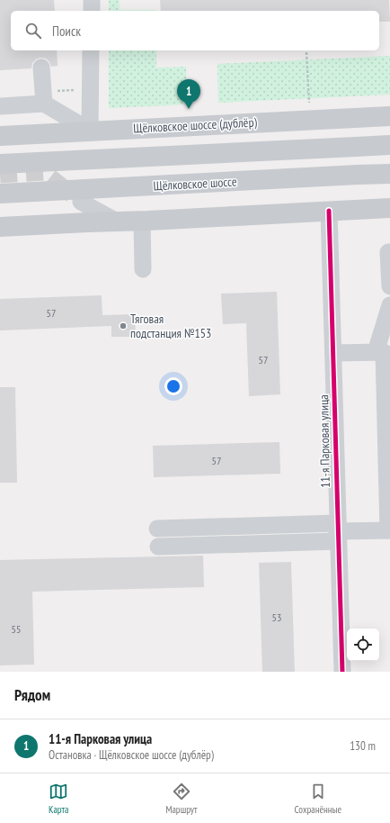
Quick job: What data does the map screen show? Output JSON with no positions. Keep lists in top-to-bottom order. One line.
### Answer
{"streets":{"main road":["Щёлковское шоссе (дублёр)","Щёлковское шоссе"],"street":["11-я Парковая улица"]},"places":["Тяговая подстанция №153"],"house_numbers":["57","57","57","53","55"],"page":{"search":"Поиск","pins":"1","heading":"Рядом","list":[{"mark":"1","name":"11-я Парковая улица","note":"Остановка · Щёлковское шоссе (дублёр)","value":"130 m"}],"nav":["Карта","Маршрут","Сохранённые"]}}
